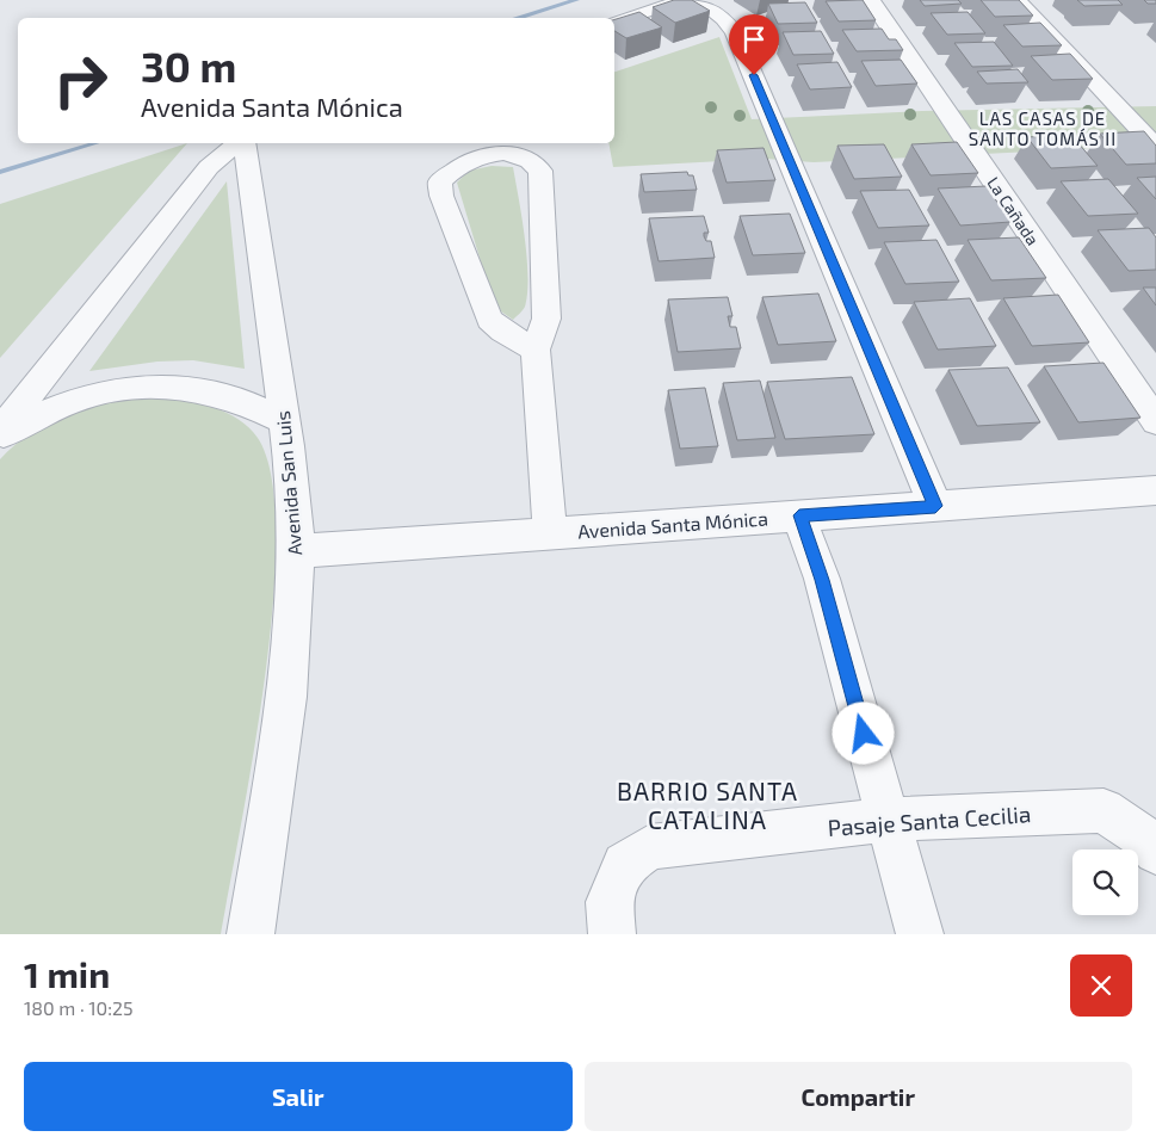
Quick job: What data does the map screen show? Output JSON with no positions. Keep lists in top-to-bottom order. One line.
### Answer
{"streets":{"street":["La Cañada","Avenida San Luis","Avenida Santa Mónica","Pasaje Santa Cecilia"]},"crossings":[["Avenida San Luis","Avenida Santa Mónica"]],"districts":["LAS CASAS DE SANTO TOMÁS II","BARRIO SANTA CATALINA"],"page":{"turn":["30 m","Avenida Santa Mónica"],"heading":["1 min","180 m · 10:25"],"buttons":["Salir","Compartir"]}}
